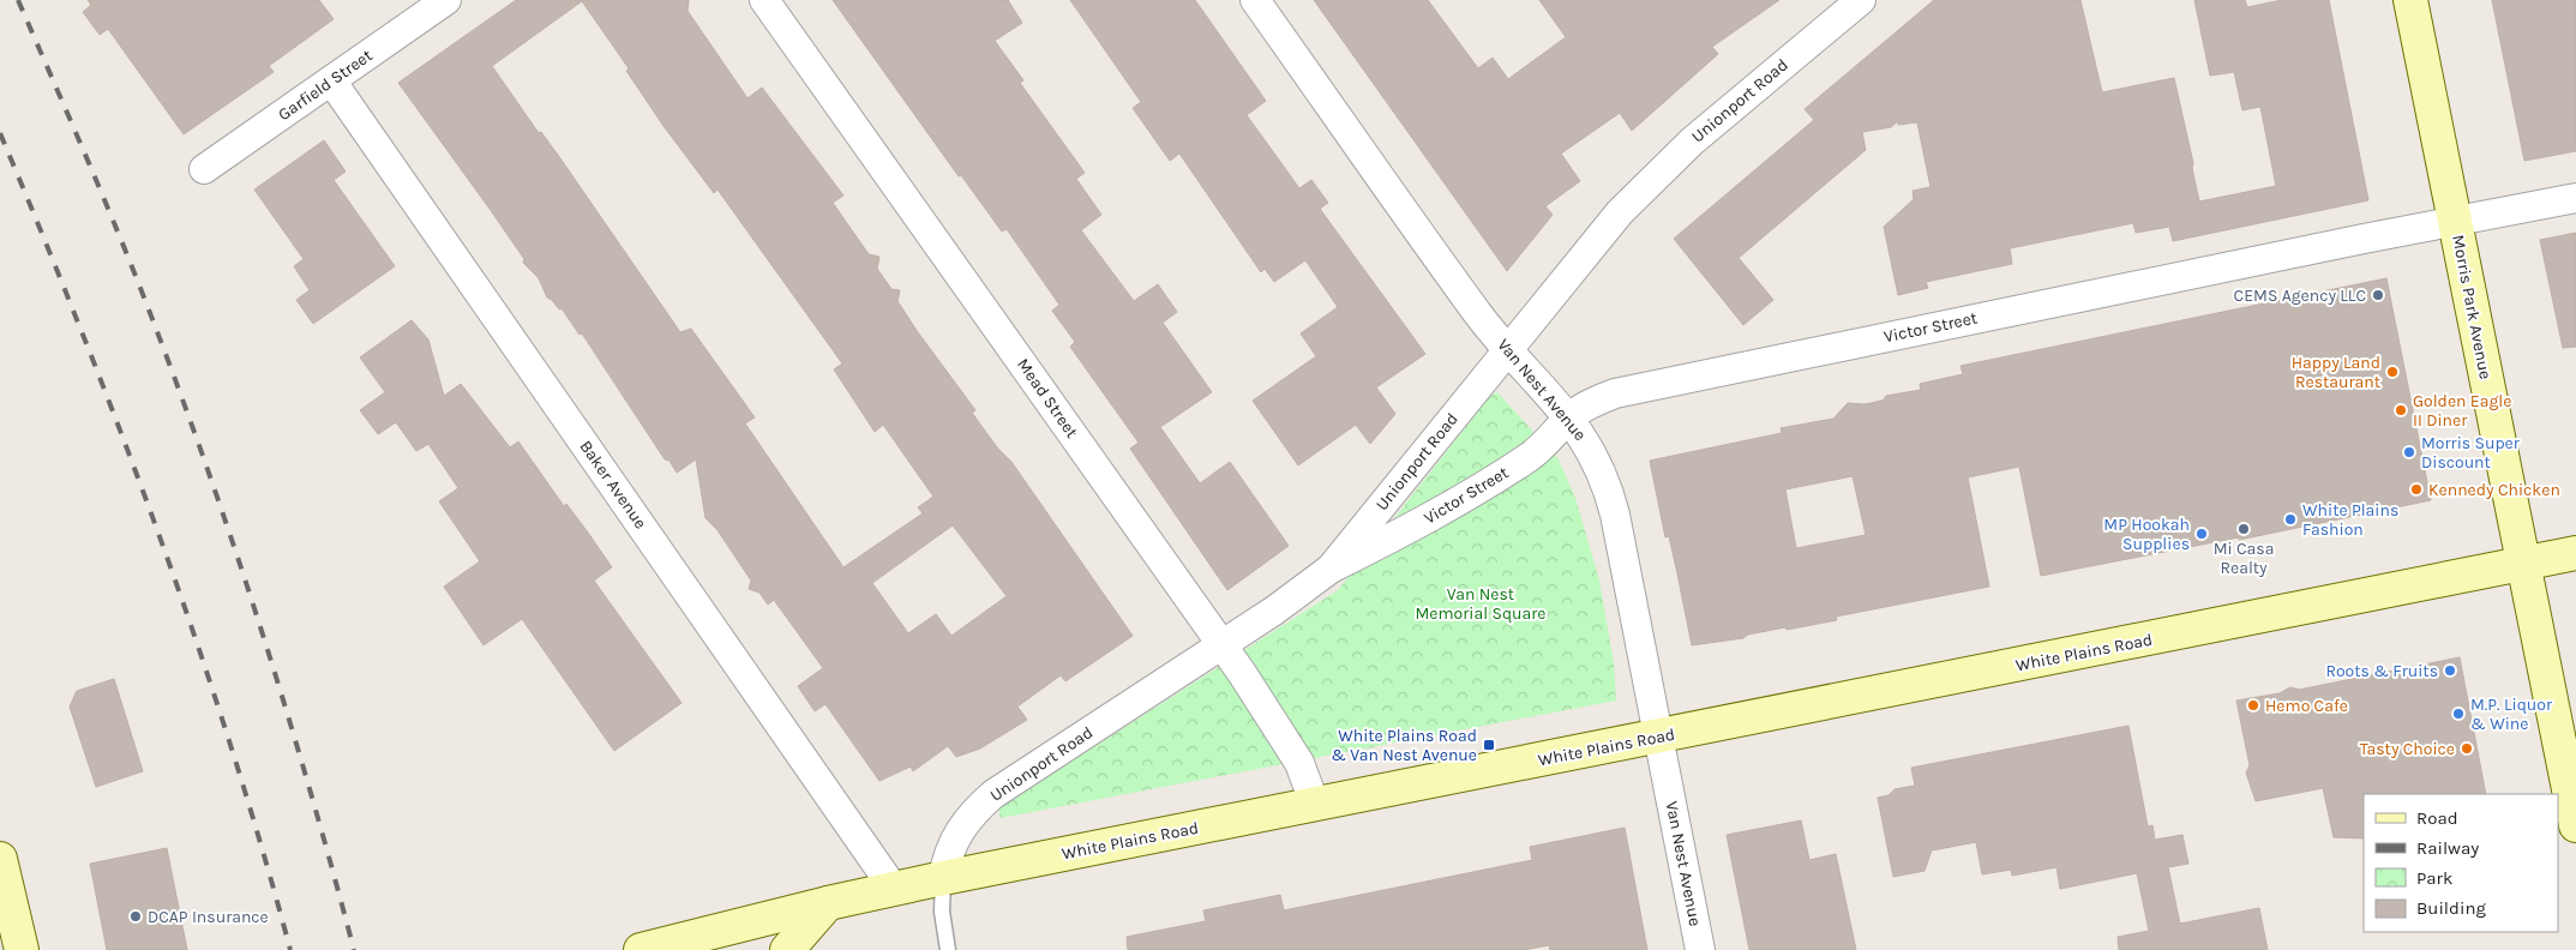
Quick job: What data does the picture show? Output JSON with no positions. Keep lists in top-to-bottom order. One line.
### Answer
{"streets":{"main road":["Morris Park Avenue","White Plains Road"],"street":["Garfield Street","Unionport Road","Victor Street","Van Nest Avenue","Mead Street","Baker Avenue"]},"crossings":[["Garfield Street","Baker Avenue"],["Unionport Road","Victor Street"],["Unionport Road","Van Nest Avenue"],["Unionport Road","Mead Street"],["Unionport Road","White Plains Road"],["Morris Park Avenue","Victor Street"],["Morris Park Avenue","White Plains Road"],["Victor Street","Van Nest Avenue"],["Van Nest Avenue","White Plains Road"],["Mead Street","White Plains Road"],["Baker Avenue","White Plains Road"]],"parks":["Van Nest Memorial Square"],"places":{"other":["CEMS Agency LLC","Happy Land Restaurant","Golden Eagle II Diner","Morris Super Discount","Kennedy Chicken","White Plains Fashion","Mi Casa Realty","MP Hookah Supplies","Roots & Fruits","Hemo Cafe","M.P. Liquor & Wine","Tasty Choice","DCAP Insurance"],"transit":["White Plains Road & Van Nest Avenue"]},"legend":["Road","Railway","Park","Building"]}
